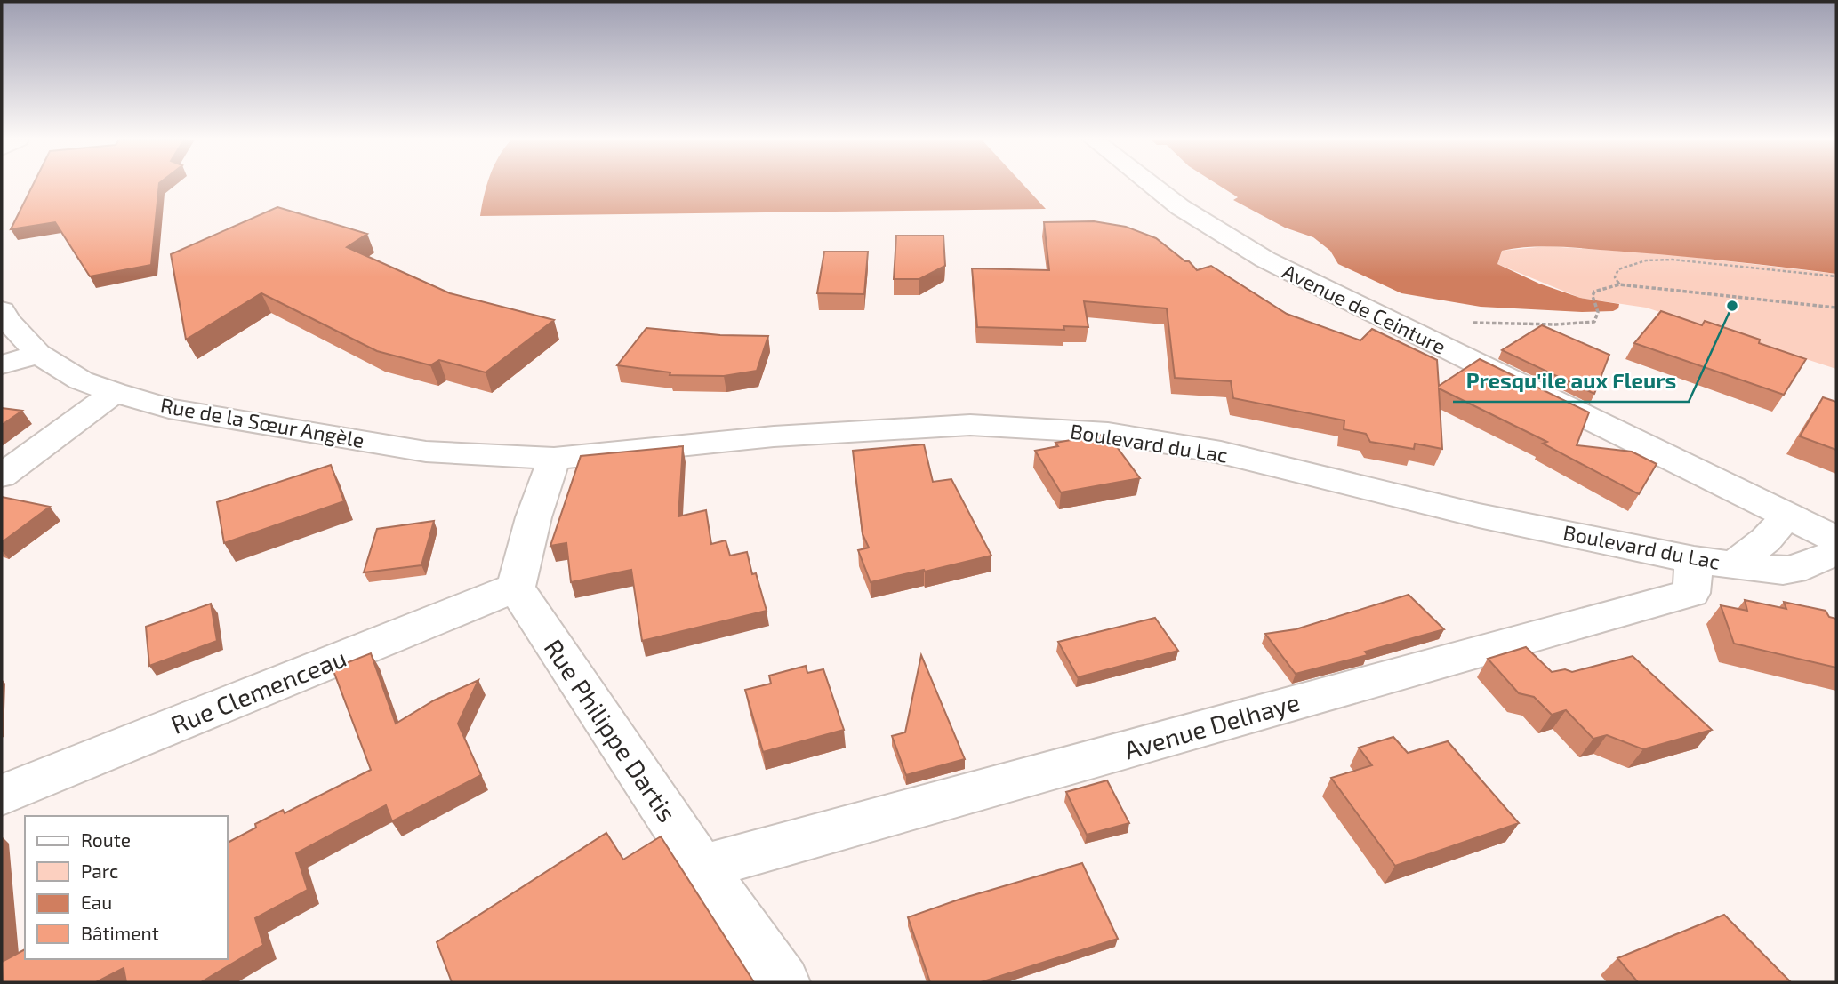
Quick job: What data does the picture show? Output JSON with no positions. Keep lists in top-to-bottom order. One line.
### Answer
{"streets":{"street":["Avenue de Ceinture","Rue de la Sœur Angèle","Boulevard du Lac","Rue Clemenceau","Avenue Delhaye","Rue Philippe Dartis"]},"crossings":[["Avenue de Ceinture","Boulevard du Lac"],["Rue de la Sœur Angèle","Boulevard du Lac"],["Boulevard du Lac","Avenue Delhaye"],["Rue Clemenceau","Rue Philippe Dartis"],["Avenue Delhaye","Rue Philippe Dartis"]],"places":["Presqu'ile aux Fleurs"],"legend":["Route","Parc","Eau","Bâtiment"]}
